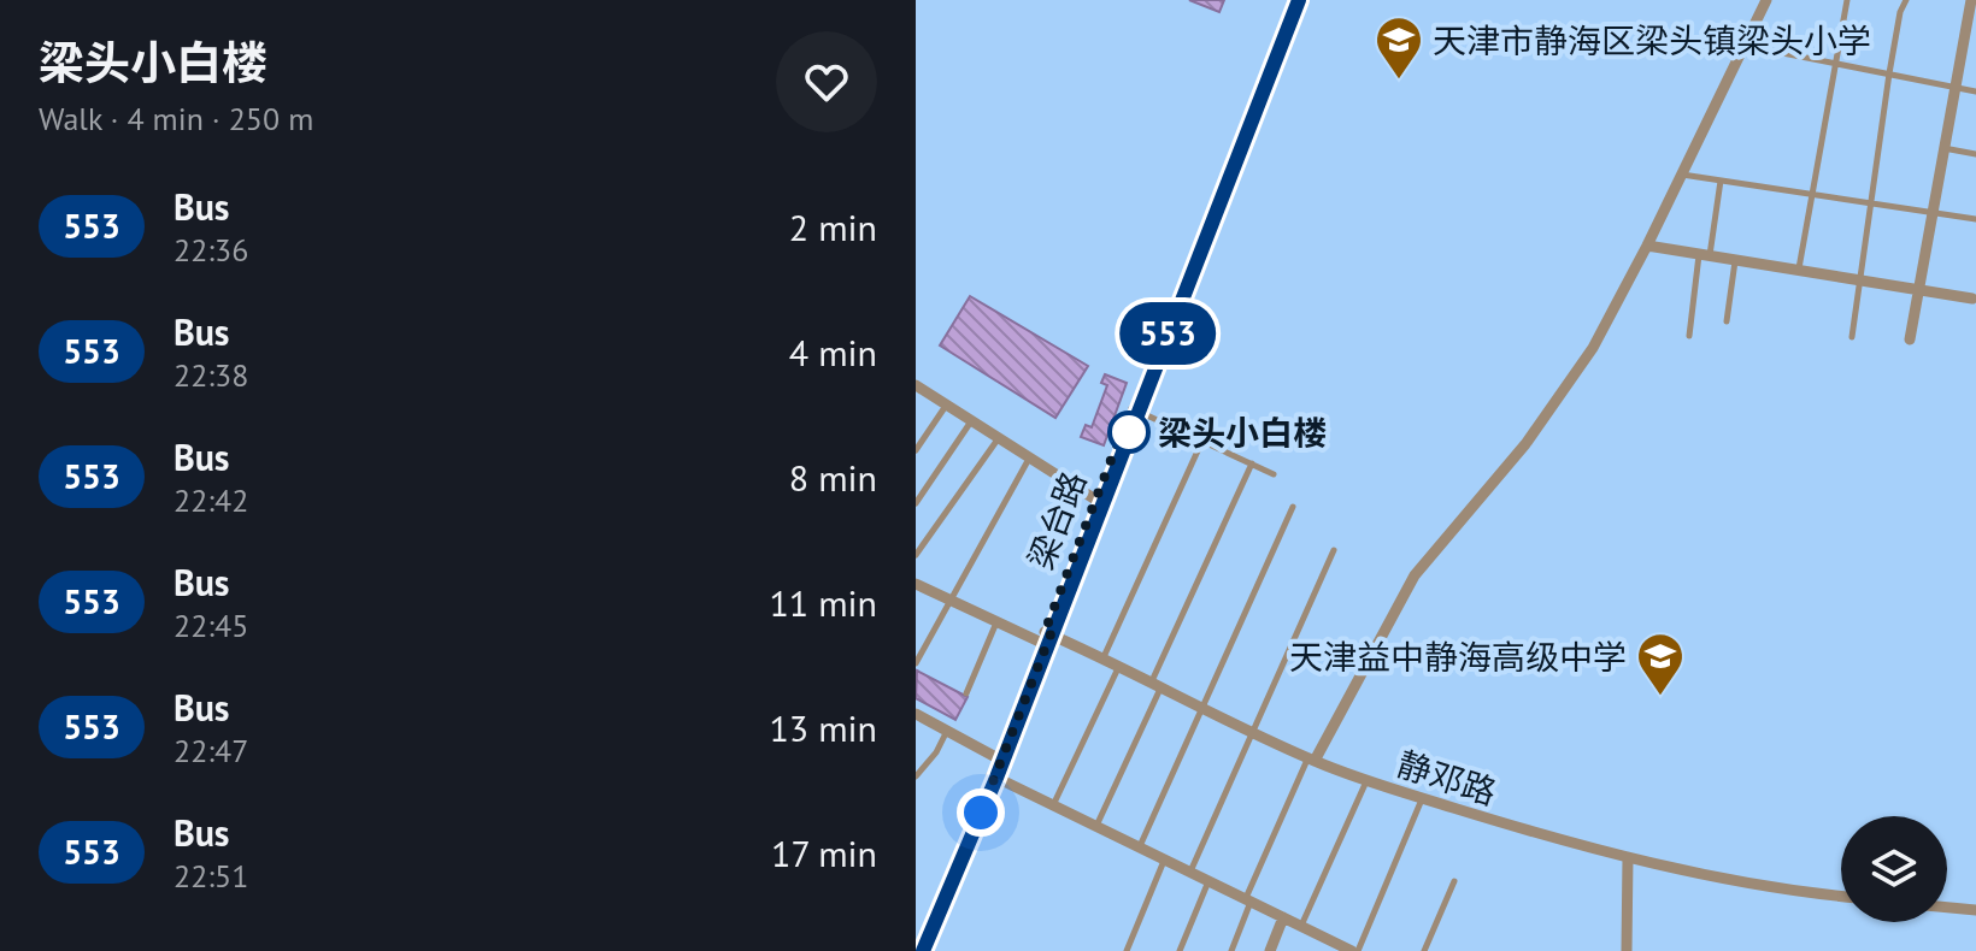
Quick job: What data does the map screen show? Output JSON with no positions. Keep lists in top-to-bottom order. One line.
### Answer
{"streets":{"main road":["梁台路"],"street":["静邓路"]},"crossings":[["梁台路","静邓路"]],"places":{"school or university":["天津市静海区梁头镇梁头小学","天津益中静海高级中学"],"other":["梁头小白楼"]},"lines":["bus line 553"],"page":{"heading":["梁头小白楼","Walk · 4 min · 250 m"],"on_map":"553","list":[{"mark":"553","name":"Bus","note":"22:36","value":"2 min"},{"mark":"553","name":"Bus","note":"22:38","value":"4 min"},{"mark":"553","name":"Bus","note":"22:42","value":"8 min"},{"mark":"553","name":"Bus","note":"22:45","value":"11 min"},{"mark":"553","name":"Bus","note":"22:47","value":"13 min"},{"mark":"553","name":"Bus","note":"22:51","value":"17 min"}]}}
